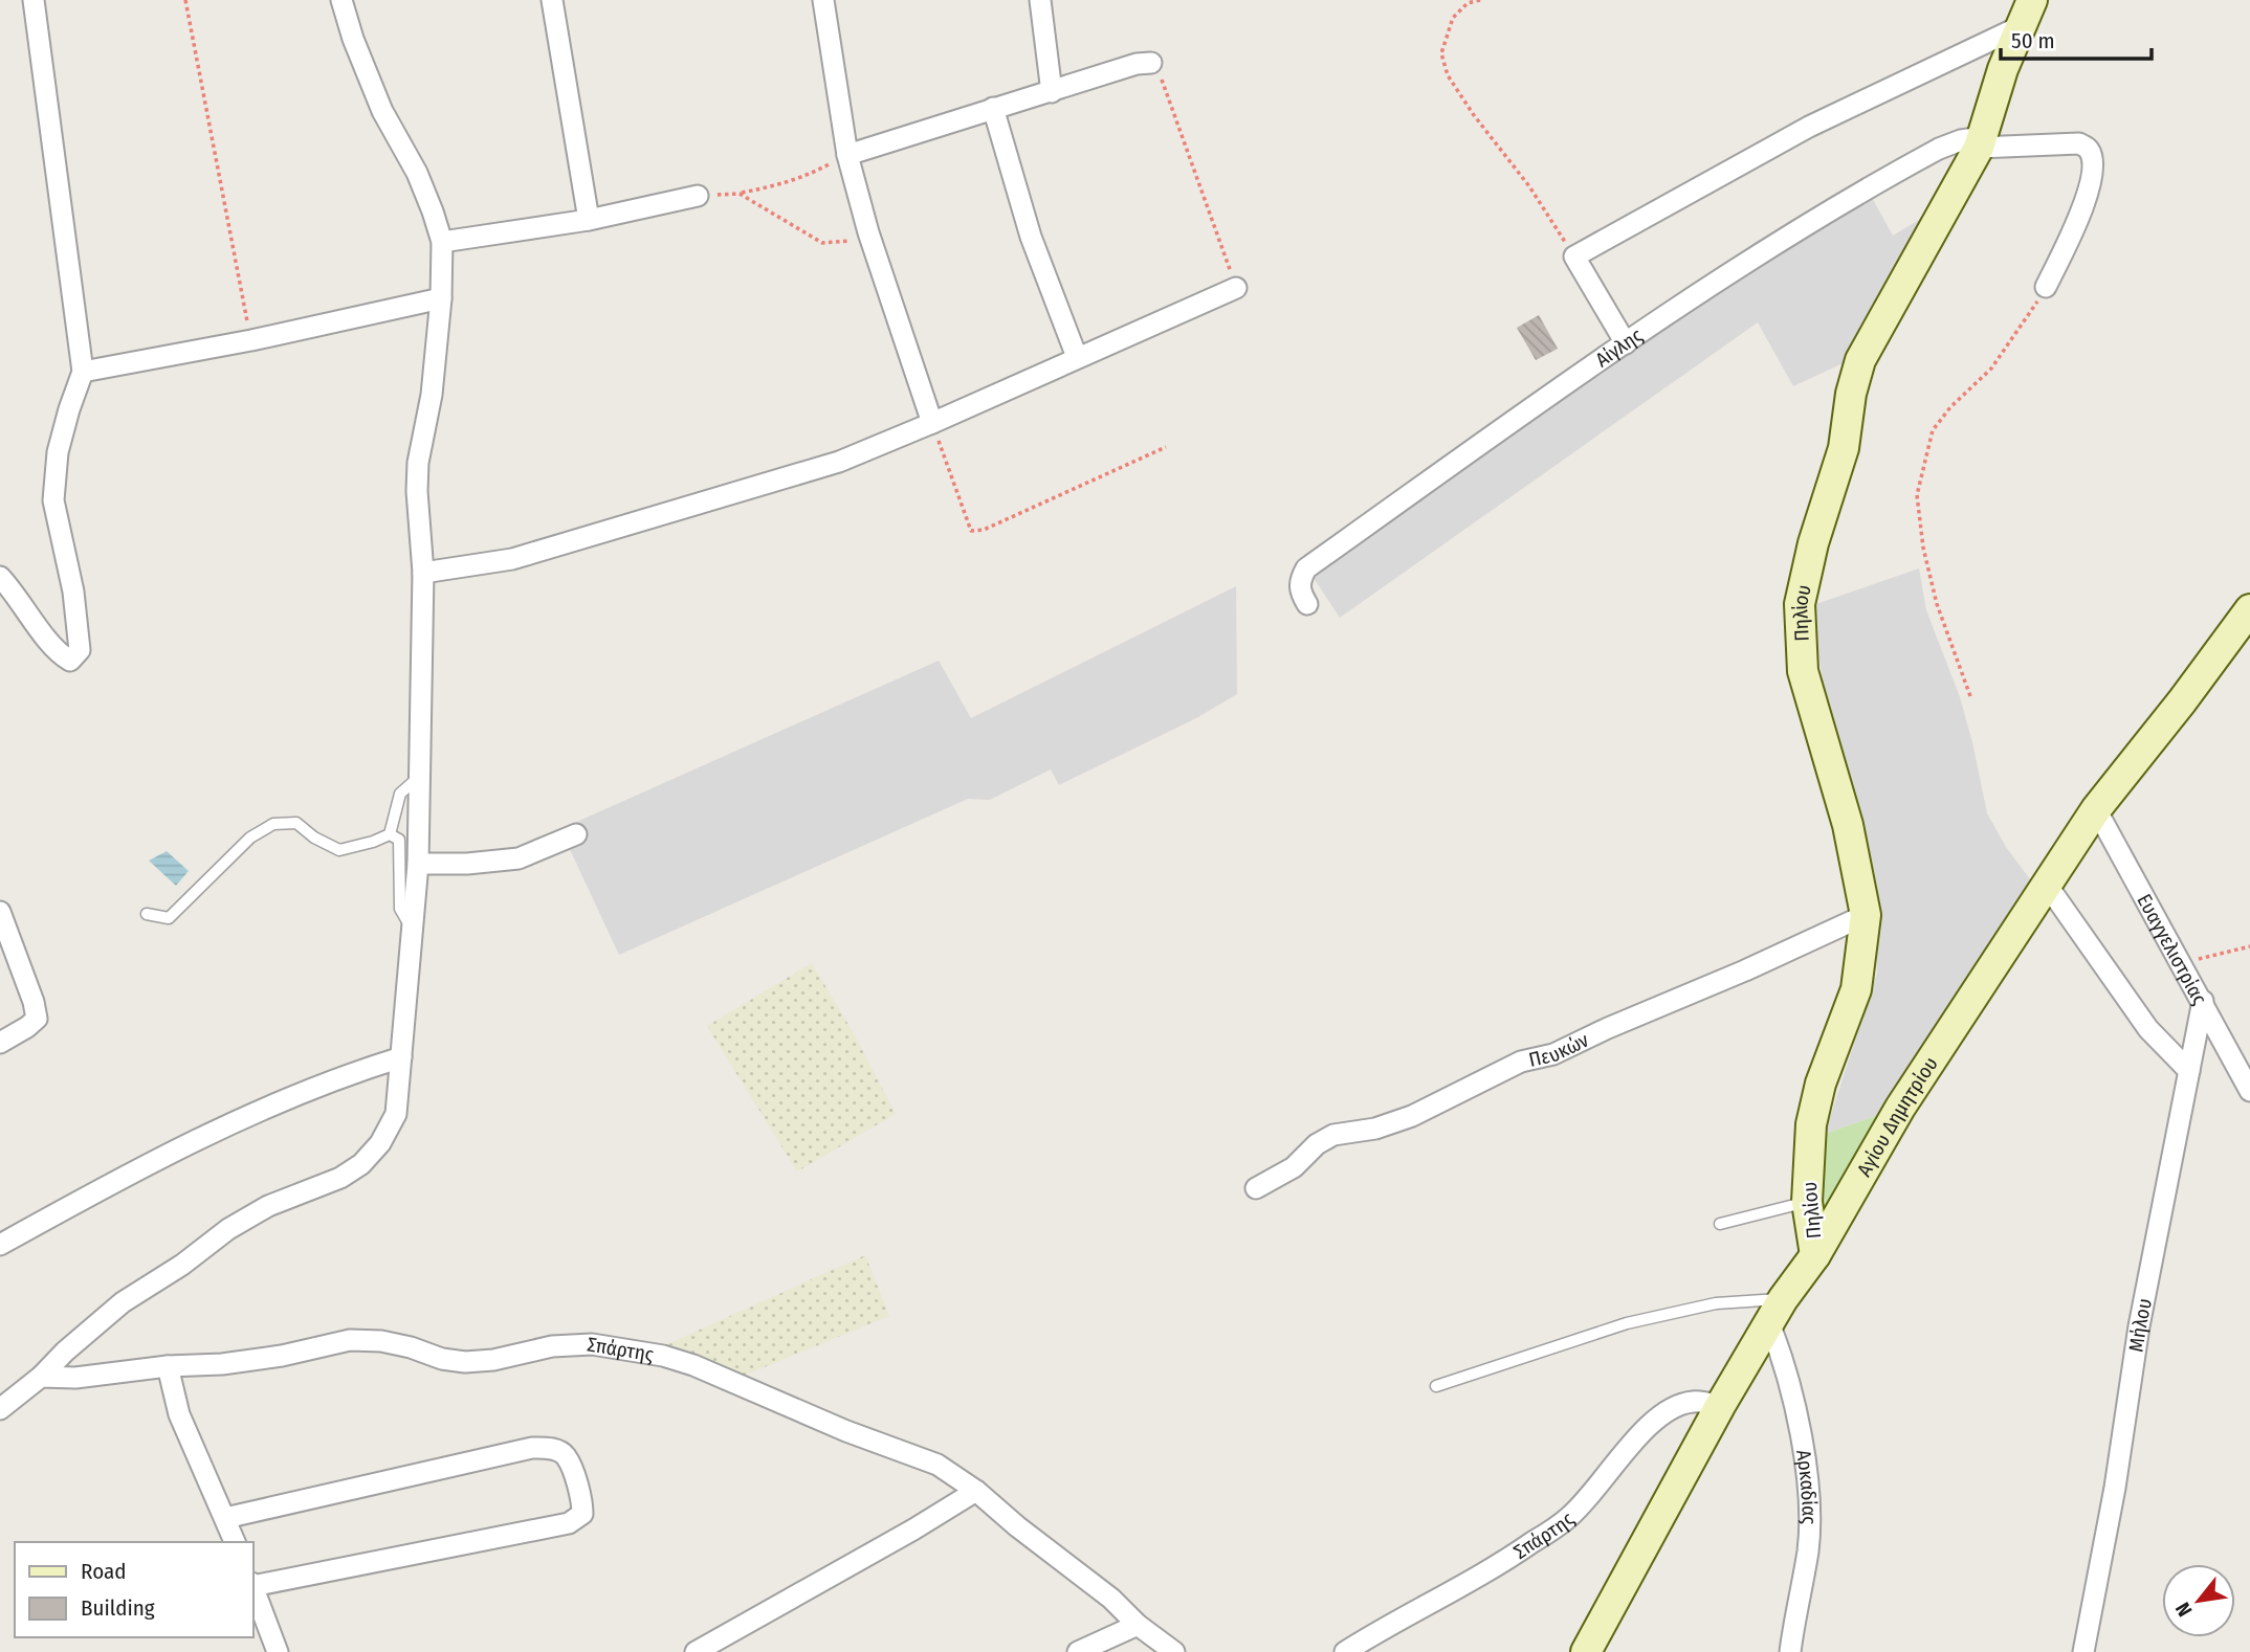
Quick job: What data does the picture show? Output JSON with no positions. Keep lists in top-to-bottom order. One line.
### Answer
{"streets":{"street":["Αίγλης","Πηλίου","Ευαγγελιστρίας","Πευκών","Αγίου Δημητρίου","Μήλου","Σπάρτης","Αρκαδίας"]},"crossings":[["Αίγλης","Πηλίου"],["Πηλίου","Πευκών"],["Πηλίου","Αγίου Δημητρίου"],["Ευαγγελιστρίας","Αγίου Δημητρίου"],["Ευαγγελιστρίας","Μήλου"],["Αγίου Δημητρίου","Σπάρτης"],["Αγίου Δημητρίου","Αρκαδίας"]],"legend":["Road","Building"],"scale_bar":"50 m","north":"bottom left"}
